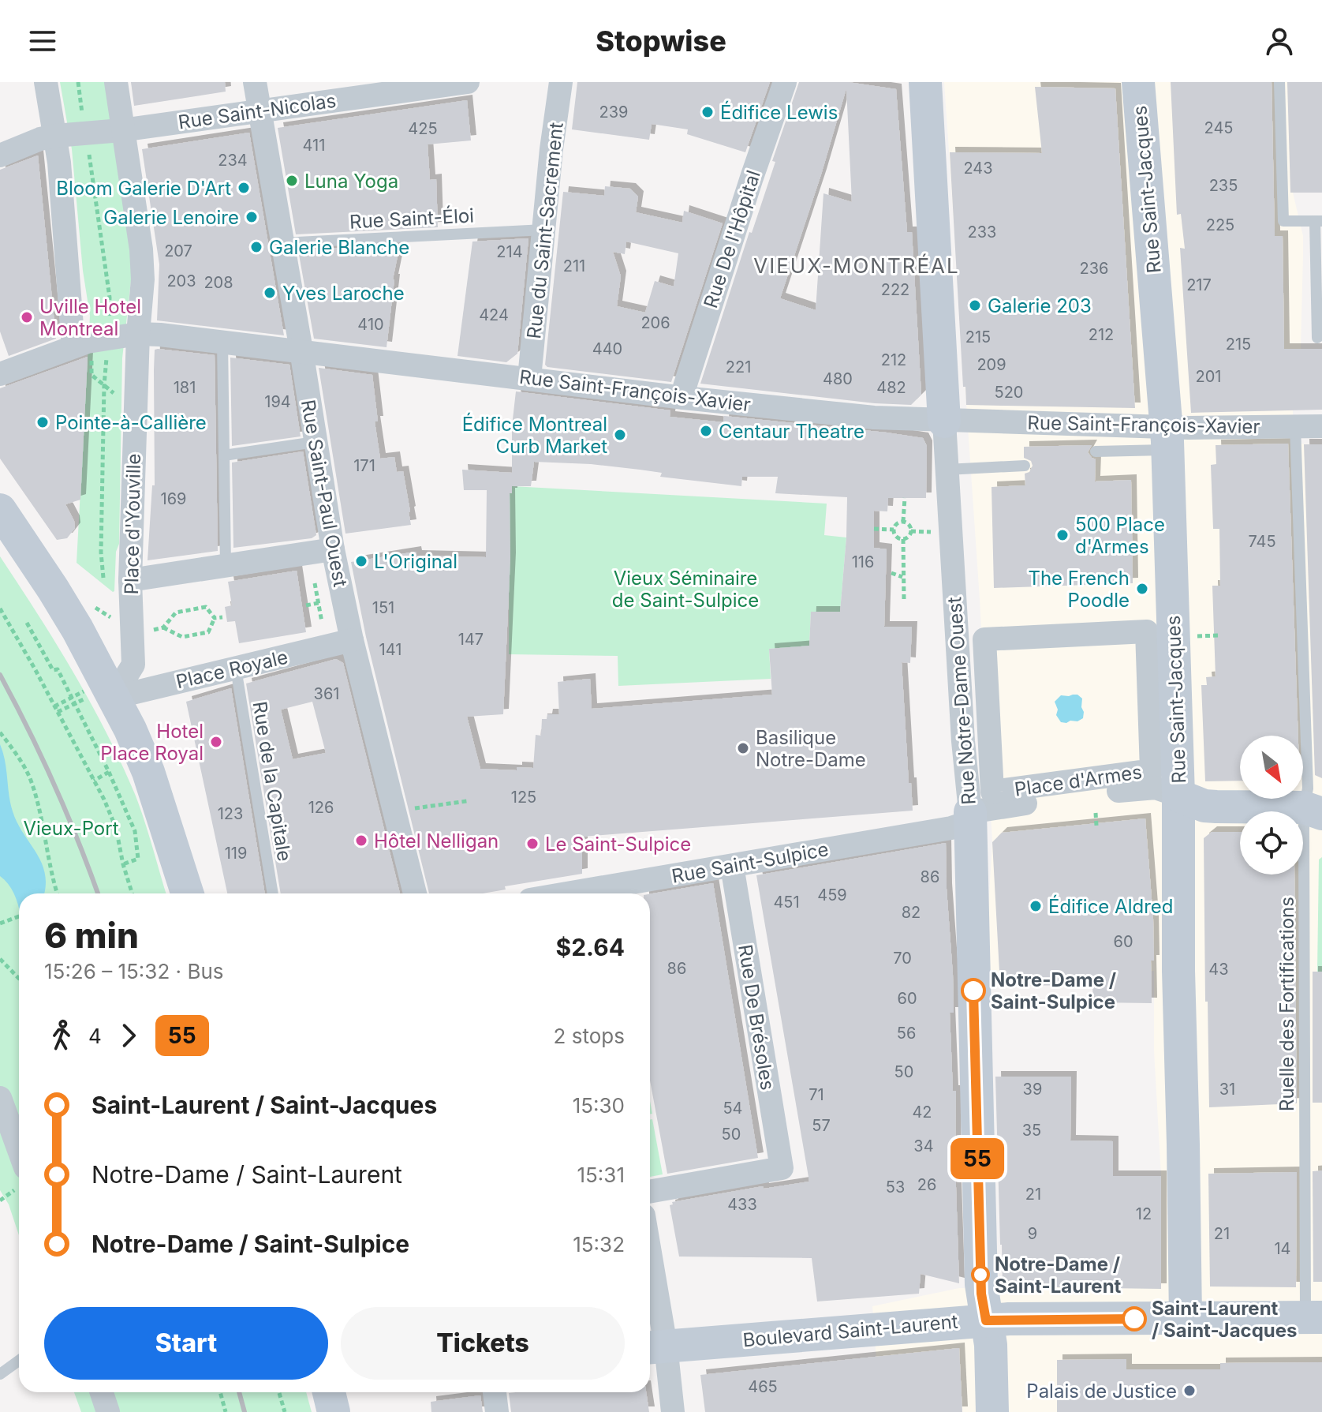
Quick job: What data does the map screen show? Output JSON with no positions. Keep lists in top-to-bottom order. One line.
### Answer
{"streets":{"street":["Rue Saint-Nicolas","Rue Saint-Jacques","Rue du Saint-Sacrement","Rue De l'Hôpital","Rue Saint-François-Xavier","Rue Saint-Paul Ouest","Place d'Youville","Place Royale","Rue Notre-Dame Ouest","Place d'Armes","Rue Saint-Sulpice","Rue De Brésoles","Boulevard Saint-Laurent"],"lane":["Rue Saint-Éloi","Rue de la Capitale","Ruelle des Fortifications"]},"crossings":[["Rue Saint-Nicolas","Rue Saint-Paul Ouest"],["Rue Saint-Nicolas","Place d'Youville"],["Rue Saint-Jacques","Rue Saint-François-Xavier"],["Rue Saint-Jacques","Place d'Armes"],["Rue Saint-Jacques","Boulevard Saint-Laurent"],["Rue Saint-Éloi","Rue du Saint-Sacrement"],["Rue Saint-Éloi","Rue Saint-Paul Ouest"],["Rue du Saint-Sacrement","Rue Saint-François-Xavier"],["Rue De l'Hôpital","Rue Saint-François-Xavier"],["Rue Saint-François-Xavier","Rue Saint-Paul Ouest"],["Rue Saint-François-Xavier","Place d'Youville"],["Rue Saint-François-Xavier","Rue Notre-Dame Ouest"],["Rue Saint-François-Xavier","Ruelle des Fortifications"],["Rue Saint-Paul Ouest","Place Royale"],["Place d'Youville","Place Royale"],["Place Royale","Rue de la Capitale"],["Rue Notre-Dame Ouest","Place d'Armes"],["Rue Notre-Dame Ouest","Rue Saint-Sulpice"],["Rue Notre-Dame Ouest","Boulevard Saint-Laurent"],["Place d'Armes","Rue Saint-Sulpice"],["Rue Saint-Sulpice","Rue De Brésoles"],["Ruelle des Fortifications","Boulevard Saint-Laurent"]],"districts":["VIEUX-MONTRÉAL"],"parks":["Vieux Séminaire de Saint-Sulpice","Vieux-Port"],"places":["Édifice Lewis","Luna Yoga","Bloom Galerie D'Art","Galerie Lenoire","Galerie Blanche","Yves Laroche","Galerie 203","Uville Hotel Montreal","Pointe-à-Callière","Centaur Theatre","Édifice Montreal Curb Market","500 Place d'Armes","L'Original","The French Poodle","Hotel Place Royal","Basilique Notre-Dame","Hôtel Nelligan","Le Saint-Sulpice","Édifice Aldred","Notre-Dame / Saint-Sulpice","Notre-Dame / Saint-Laurent","Saint-Laurent / Saint-Jacques","Palais de Justice"],"lines":["bus line 55"],"house_numbers":["239","245","425","411","234","243","235","225","233","207","214","211","236","203","208","217","222","424","206","410","212","215","215","440","212","209","221","201","480","181","482","520","194","171","169","745","116","151","147","141","361","125","126","123","119","86","459","451","82","60","70","86","43","60","56","50","39","31","71","54","42","57","35","50","34","26","53","21","433","12","9","21","14","465"],"north":"bottom right","page":{"header":"Stopwise","on_map":"55","heading":["6 min","15:26 – 15:32 · Bus","$2.64"],"legs":["4","55","2 stops"],"list":[{"name":"Saint-Laurent / Saint-Jacques","value":"15:30"},{"name":"Notre-Dame / Saint-Laurent","value":"15:31"},{"name":"Notre-Dame / Saint-Sulpice","value":"15:32"}],"buttons":["Start","Tickets"]}}
